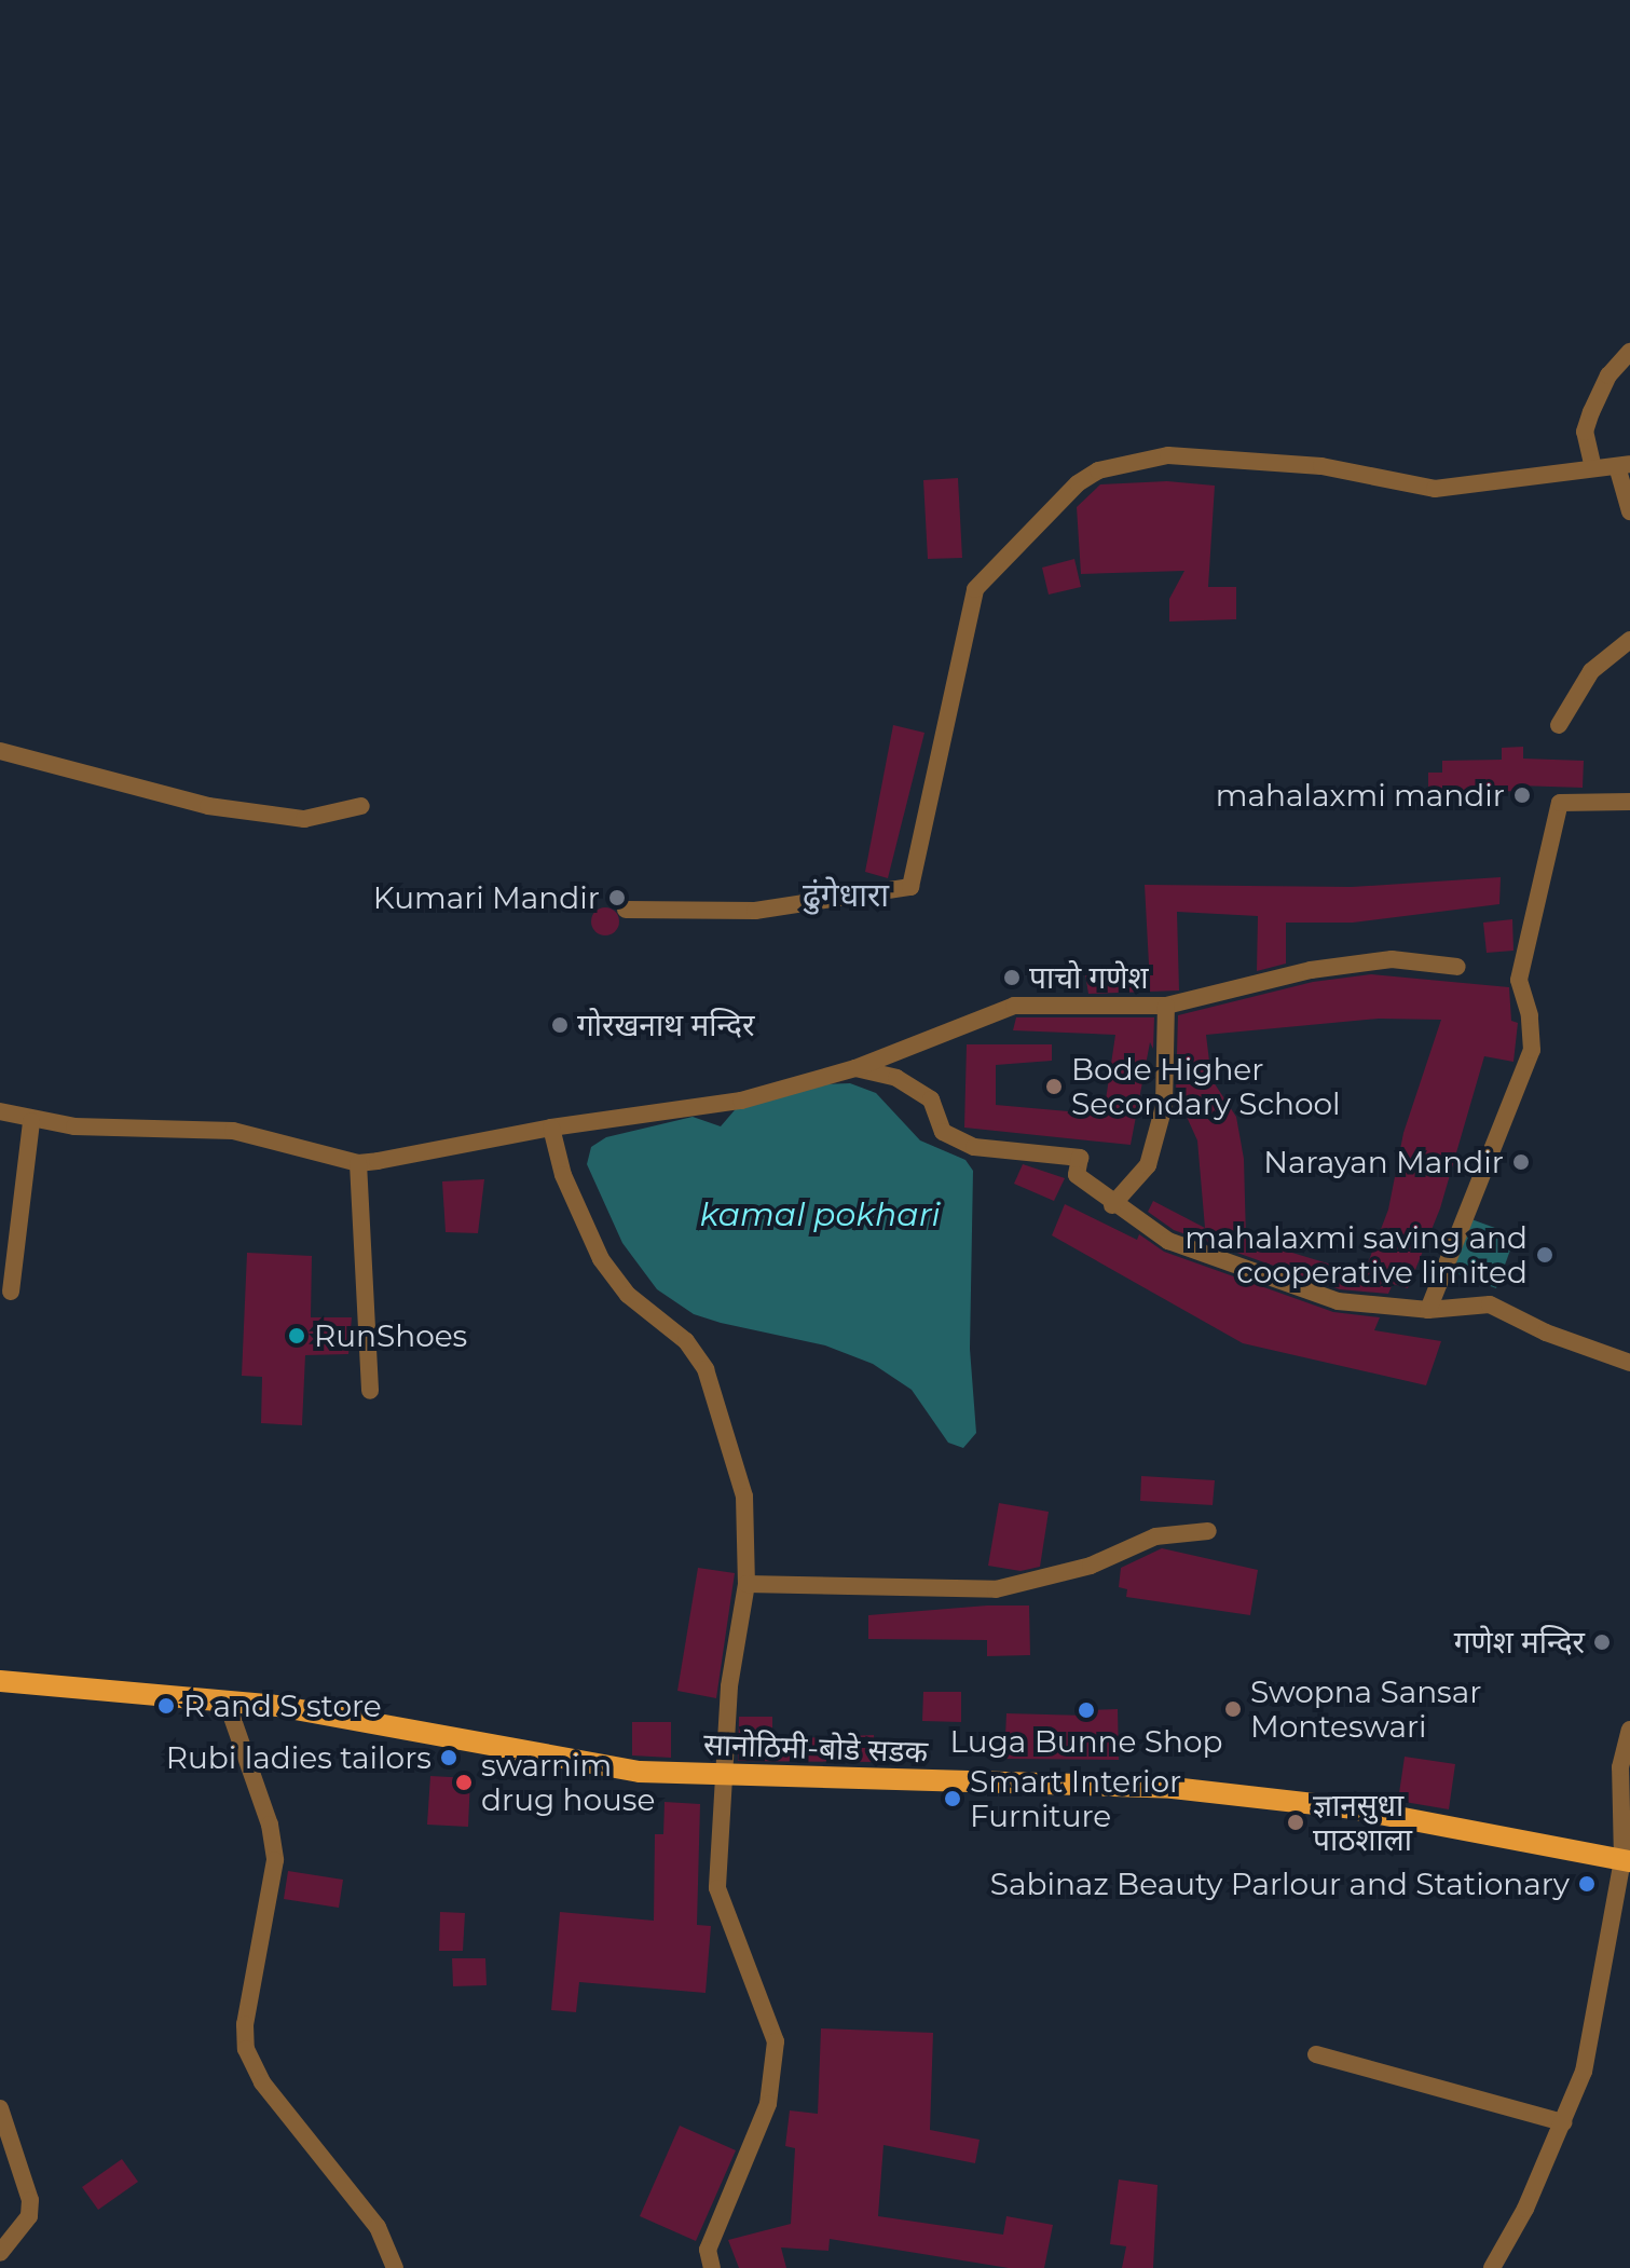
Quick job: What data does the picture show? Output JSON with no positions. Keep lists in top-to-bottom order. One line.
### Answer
{"streets":{"main road":["सानोठिमी-बोडे सडक"]},"districts":["ढुंगेधारा"],"water":["kamal pokhari"],"places":["mahalaxmi mandir","Kumari Mandir","पाचो गणेश","गोरखनाथ मन्दिर","Bode Higher Secondary School","Narayan Mandir","mahalaxmi saving and cooperative limited","RunShoes","गणेश मन्दिर","R and S store","Swopna Sansar Monteswari","Luga Bunne Shop","Rubi ladies tailors","swarnim drug house","Smart Interior Furniture","ज्ञानसुधा पाठशाला","Sabinaz Beauty Parlour and Stationary"]}
